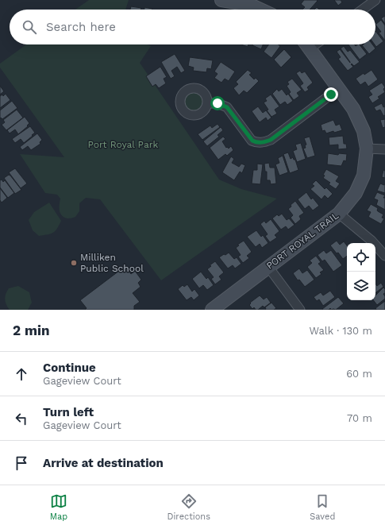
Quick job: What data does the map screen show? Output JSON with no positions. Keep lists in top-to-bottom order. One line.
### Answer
{"streets":{"street":["PORT ROYAL TRAIL"]},"parks":["Port Royal Park"],"places":["Milliken Public School"],"page":{"search":"Search here","heading":["2 min","Walk · 130 m"],"list":[["Continue","Gageview Court","60 m"],["Turn left","Gageview Court","70 m"],"Arrive at destination"],"nav":["Map","Directions","Saved"]}}
